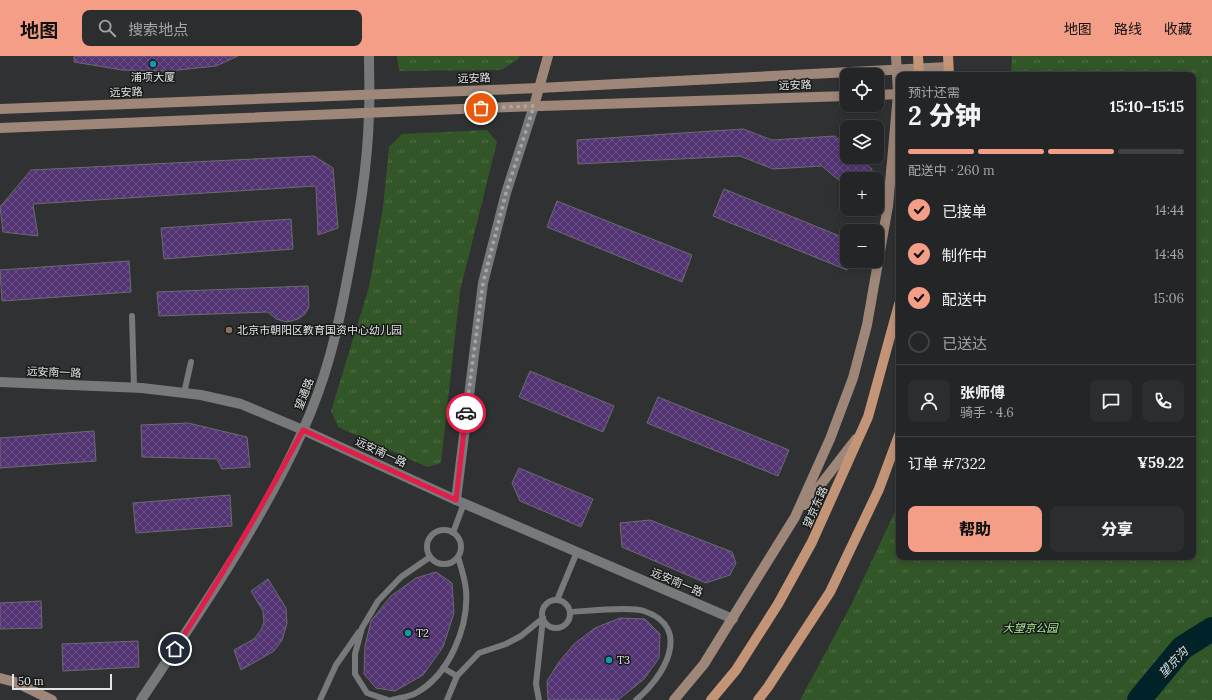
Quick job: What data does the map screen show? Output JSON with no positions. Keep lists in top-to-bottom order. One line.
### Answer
{"streets":{"main road":["望京东路"],"street":["远安路","远安南一路","望通路"]},"crossings":[["远安路","望通路"],["远安南一路","望通路"]],"water":["望京沟"],"parks":["大望京公园"],"places":["浦项大厦","北京市朝阳区教育国资中心幼儿园","T2","T3"],"scale_bar":"50 m","page":{"header":"地图","search":"搜索地点","nav":["地图","路线","收藏"],"map_buttons":["+","−"],"heading":["2 分钟","预计还需","15:10–15:15"],"panel":["张师傅","骑手 · 4.6","订单 #7322","¥59.22"],"bar":"配送中 · 260 m","list":[["已接单","14:44"],["制作中","14:48"],["配送中","15:06"],"已送达"],"buttons":["帮助","分享"],"scale":"50 m"}}
